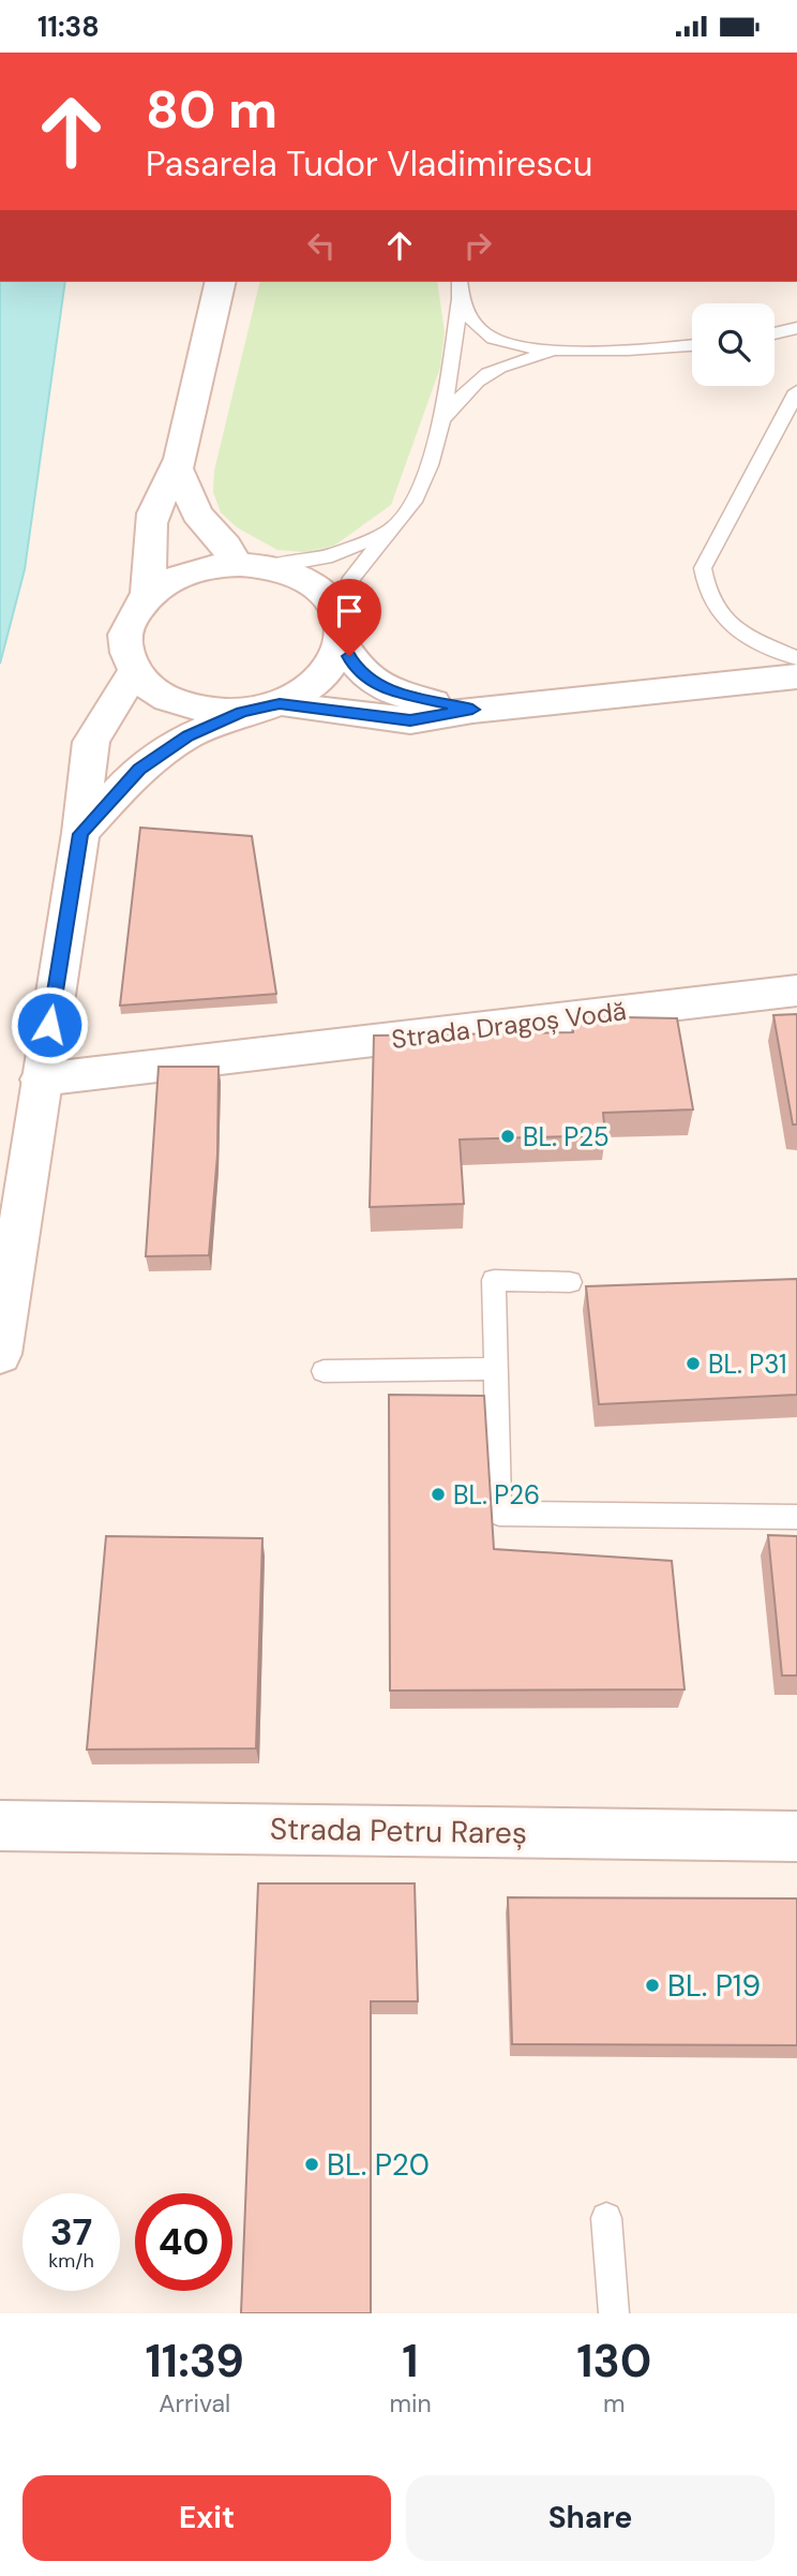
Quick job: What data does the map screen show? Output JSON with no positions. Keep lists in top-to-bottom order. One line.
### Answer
{"streets":{"street":["Strada Dragoș Vodă","Strada Petru Rareș"]},"places":["BL. P25","BL. P31","BL. P26","BL. P19","BL. P20"],"page":{"status":"11:38","turn":["80 m","Pasarela Tudor Vladimirescu"],"speed":"37 km/h","limit":"40","eta":["11:39","Arrival","1","min","130","m"],"buttons":["Exit","Share"]}}
